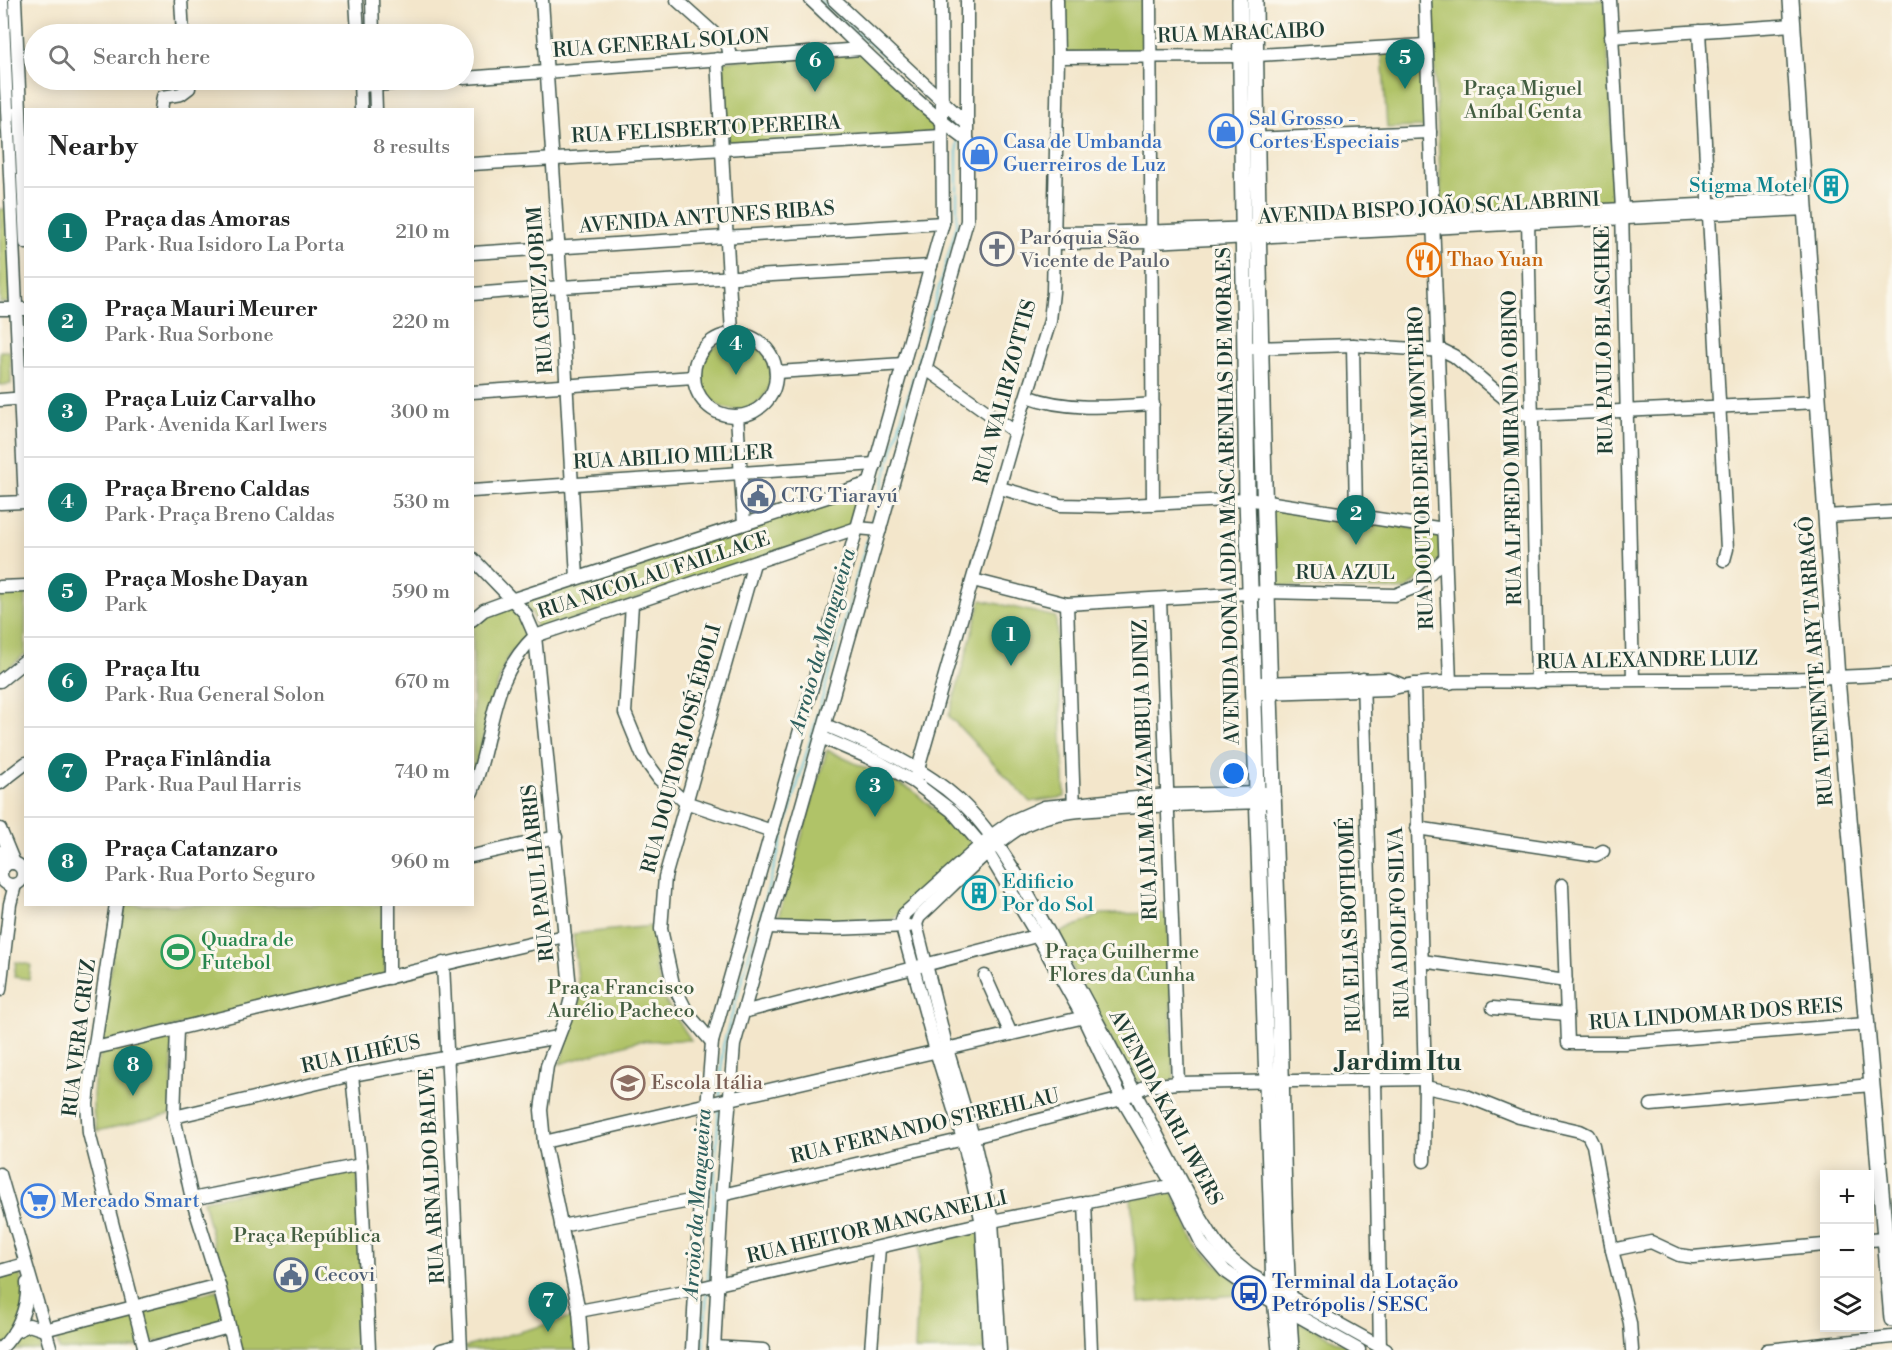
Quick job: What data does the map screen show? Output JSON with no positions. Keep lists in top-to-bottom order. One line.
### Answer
{"streets":{"main road":["AVENIDA DONA ADDA MASCARENHAS DE MORAES","RUA TENENTE ARY TARRAGÔ"],"street":["RUA MARACAIBO","RUA GENERAL SOLON","RUA FELISBERTO PEREIRA","AVENIDA BISPO JOÃO SCALABRINI","AVENIDA ANTUNES RIBAS","RUA CRUZ JOBIM","RUA PAULO BLASCHKE","RUA WALIR ZOTTIS","RUA ALFREDO MIRANDA OBINO","RUA ABILIO MILLER","RUA DOUTOR DERLY MONTEIRO","RUA AZUL","RUA NICOLAU FAILLACE","RUA ALEXANDRE LUIZ","RUA DOUTOR JOSÉ ÉBOLI","RUA JALMAR AZAMBUJA DINIZ","RUA PAUL HARRIS","RUA ADOLFO SILVA","RUA ELIAS BOTHOMÉ","RUA LINDOMAR DOS REIS","RUA VERA CRUZ","RUA ILHÉUS","AVENIDA KARL IWERS","RUA FERNANDO STREHLAU","RUA ARNALDO BALVE","RUA HEITOR MANGANELLI"]},"crossings":[["RUA MARACAIBO","RUA WALIR ZOTTIS"],["RUA MARACAIBO","RUA DOUTOR DERLY MONTEIRO"],["RUA MARACAIBO","AVENIDA DONA ADDA MASCARENHAS DE MORAES"],["RUA GENERAL SOLON","RUA CRUZ JOBIM"],["RUA FELISBERTO PEREIRA","RUA CRUZ JOBIM"],["AVENIDA BISPO JOÃO SCALABRINI","RUA PAULO BLASCHKE"],["AVENIDA BISPO JOÃO SCALABRINI","RUA WALIR ZOTTIS"],["AVENIDA BISPO JOÃO SCALABRINI","RUA ALFREDO MIRANDA OBINO"],["AVENIDA BISPO JOÃO SCALABRINI","RUA DOUTOR DERLY MONTEIRO"],["AVENIDA BISPO JOÃO SCALABRINI","AVENIDA DONA ADDA MASCARENHAS DE MORAES"],["AVENIDA BISPO JOÃO SCALABRINI","RUA TENENTE ARY TARRAGÔ"],["AVENIDA ANTUNES RIBAS","RUA CRUZ JOBIM"],["RUA CRUZ JOBIM","RUA ABILIO MILLER"],["RUA PAULO BLASCHKE","RUA ALEXANDRE LUIZ"],["RUA WALIR ZOTTIS","RUA AZUL"],["RUA WALIR ZOTTIS","AVENIDA KARL IWERS"],["RUA ALFREDO MIRANDA OBINO","RUA ALEXANDRE LUIZ"],["RUA DOUTOR DERLY MONTEIRO","RUA AZUL"],["RUA DOUTOR DERLY MONTEIRO","RUA ALEXANDRE LUIZ"],["AVENIDA DONA ADDA MASCARENHAS DE MORAES","RUA AZUL"],["AVENIDA DONA ADDA MASCARENHAS DE MORAES","RUA ALEXANDRE LUIZ"],["AVENIDA DONA ADDA MASCARENHAS DE MORAES","AVENIDA KARL IWERS"],["RUA AZUL","RUA JALMAR AZAMBUJA DINIZ"],["RUA NICOLAU FAILLACE","RUA DOUTOR JOSÉ ÉBOLI"],["RUA NICOLAU FAILLACE","RUA PAUL HARRIS"],["RUA ALEXANDRE LUIZ","RUA TENENTE ARY TARRAGÔ"],["RUA ALEXANDRE LUIZ","RUA ADOLFO SILVA"],["RUA ALEXANDRE LUIZ","RUA ELIAS BOTHOMÉ"],["RUA TENENTE ARY TARRAGÔ","RUA LINDOMAR DOS REIS"],["RUA PAUL HARRIS","RUA ILHÉUS"],["RUA PAUL HARRIS","RUA HEITOR MANGANELLI"],["RUA ELIAS BOTHOMÉ","AVENIDA KARL IWERS"],["RUA ILHÉUS","RUA ARNALDO BALVE"],["AVENIDA KARL IWERS","RUA FERNANDO STREHLAU"],["AVENIDA KARL IWERS","RUA HEITOR MANGANELLI"]],"districts":["Jardim Itu"],"water":["Arroio da Mangueira"],"parks":["Praça Miguel Aníbal Genta","Praça Guilherme Flores da Cunha","Praça Francisco Aurélio Pacheco","Praça República"],"places":{"shop":["Sal Grosso - Cortes Especiais","Casa de Umbanda Guerreiros de Luz"],"building":["Stigma Motel","Edificio Por do Sol"],"church":["Paróquia São Vicente de Paulo"],"restaurant":["Thao Yuan"],"public building":["CTG Tiarayú","Cecovi"],"sports":["Quadra de Futebol"],"school or university":["Escola Itália"],"supermarket":["Mercado Smart"],"bus stop":["Terminal da Lotação Petrópolis / SESC"]},"page":{"search":"Search here","pins":["5","6","4","2","1","3","8","7"],"heading":["Nearby","8 results"],"list":[{"mark":"1","name":"Praça das Amoras","note":"Park · Rua Isidoro La Porta","value":"210 m"},{"mark":"2","name":"Praça Mauri Meurer","note":"Park · Rua Sorbone","value":"220 m"},{"mark":"3","name":"Praça Luiz Carvalho","note":"Park · Avenida Karl Iwers","value":"300 m"},{"mark":"4","name":"Praça Breno Caldas","note":"Park · Praça Breno Caldas","value":"530 m"},{"mark":"5","name":"Praça Moshe Dayan","note":"Park","value":"590 m"},{"mark":"6","name":"Praça Itu","note":"Park · Rua General Solon","value":"670 m"},{"mark":"7","name":"Praça Finlândia","note":"Park · Rua Paul Harris","value":"740 m"},{"mark":"8","name":"Praça Catanzaro","note":"Park · Rua Porto Seguro","value":"960 m"}],"map_buttons":["+","−"]}}
